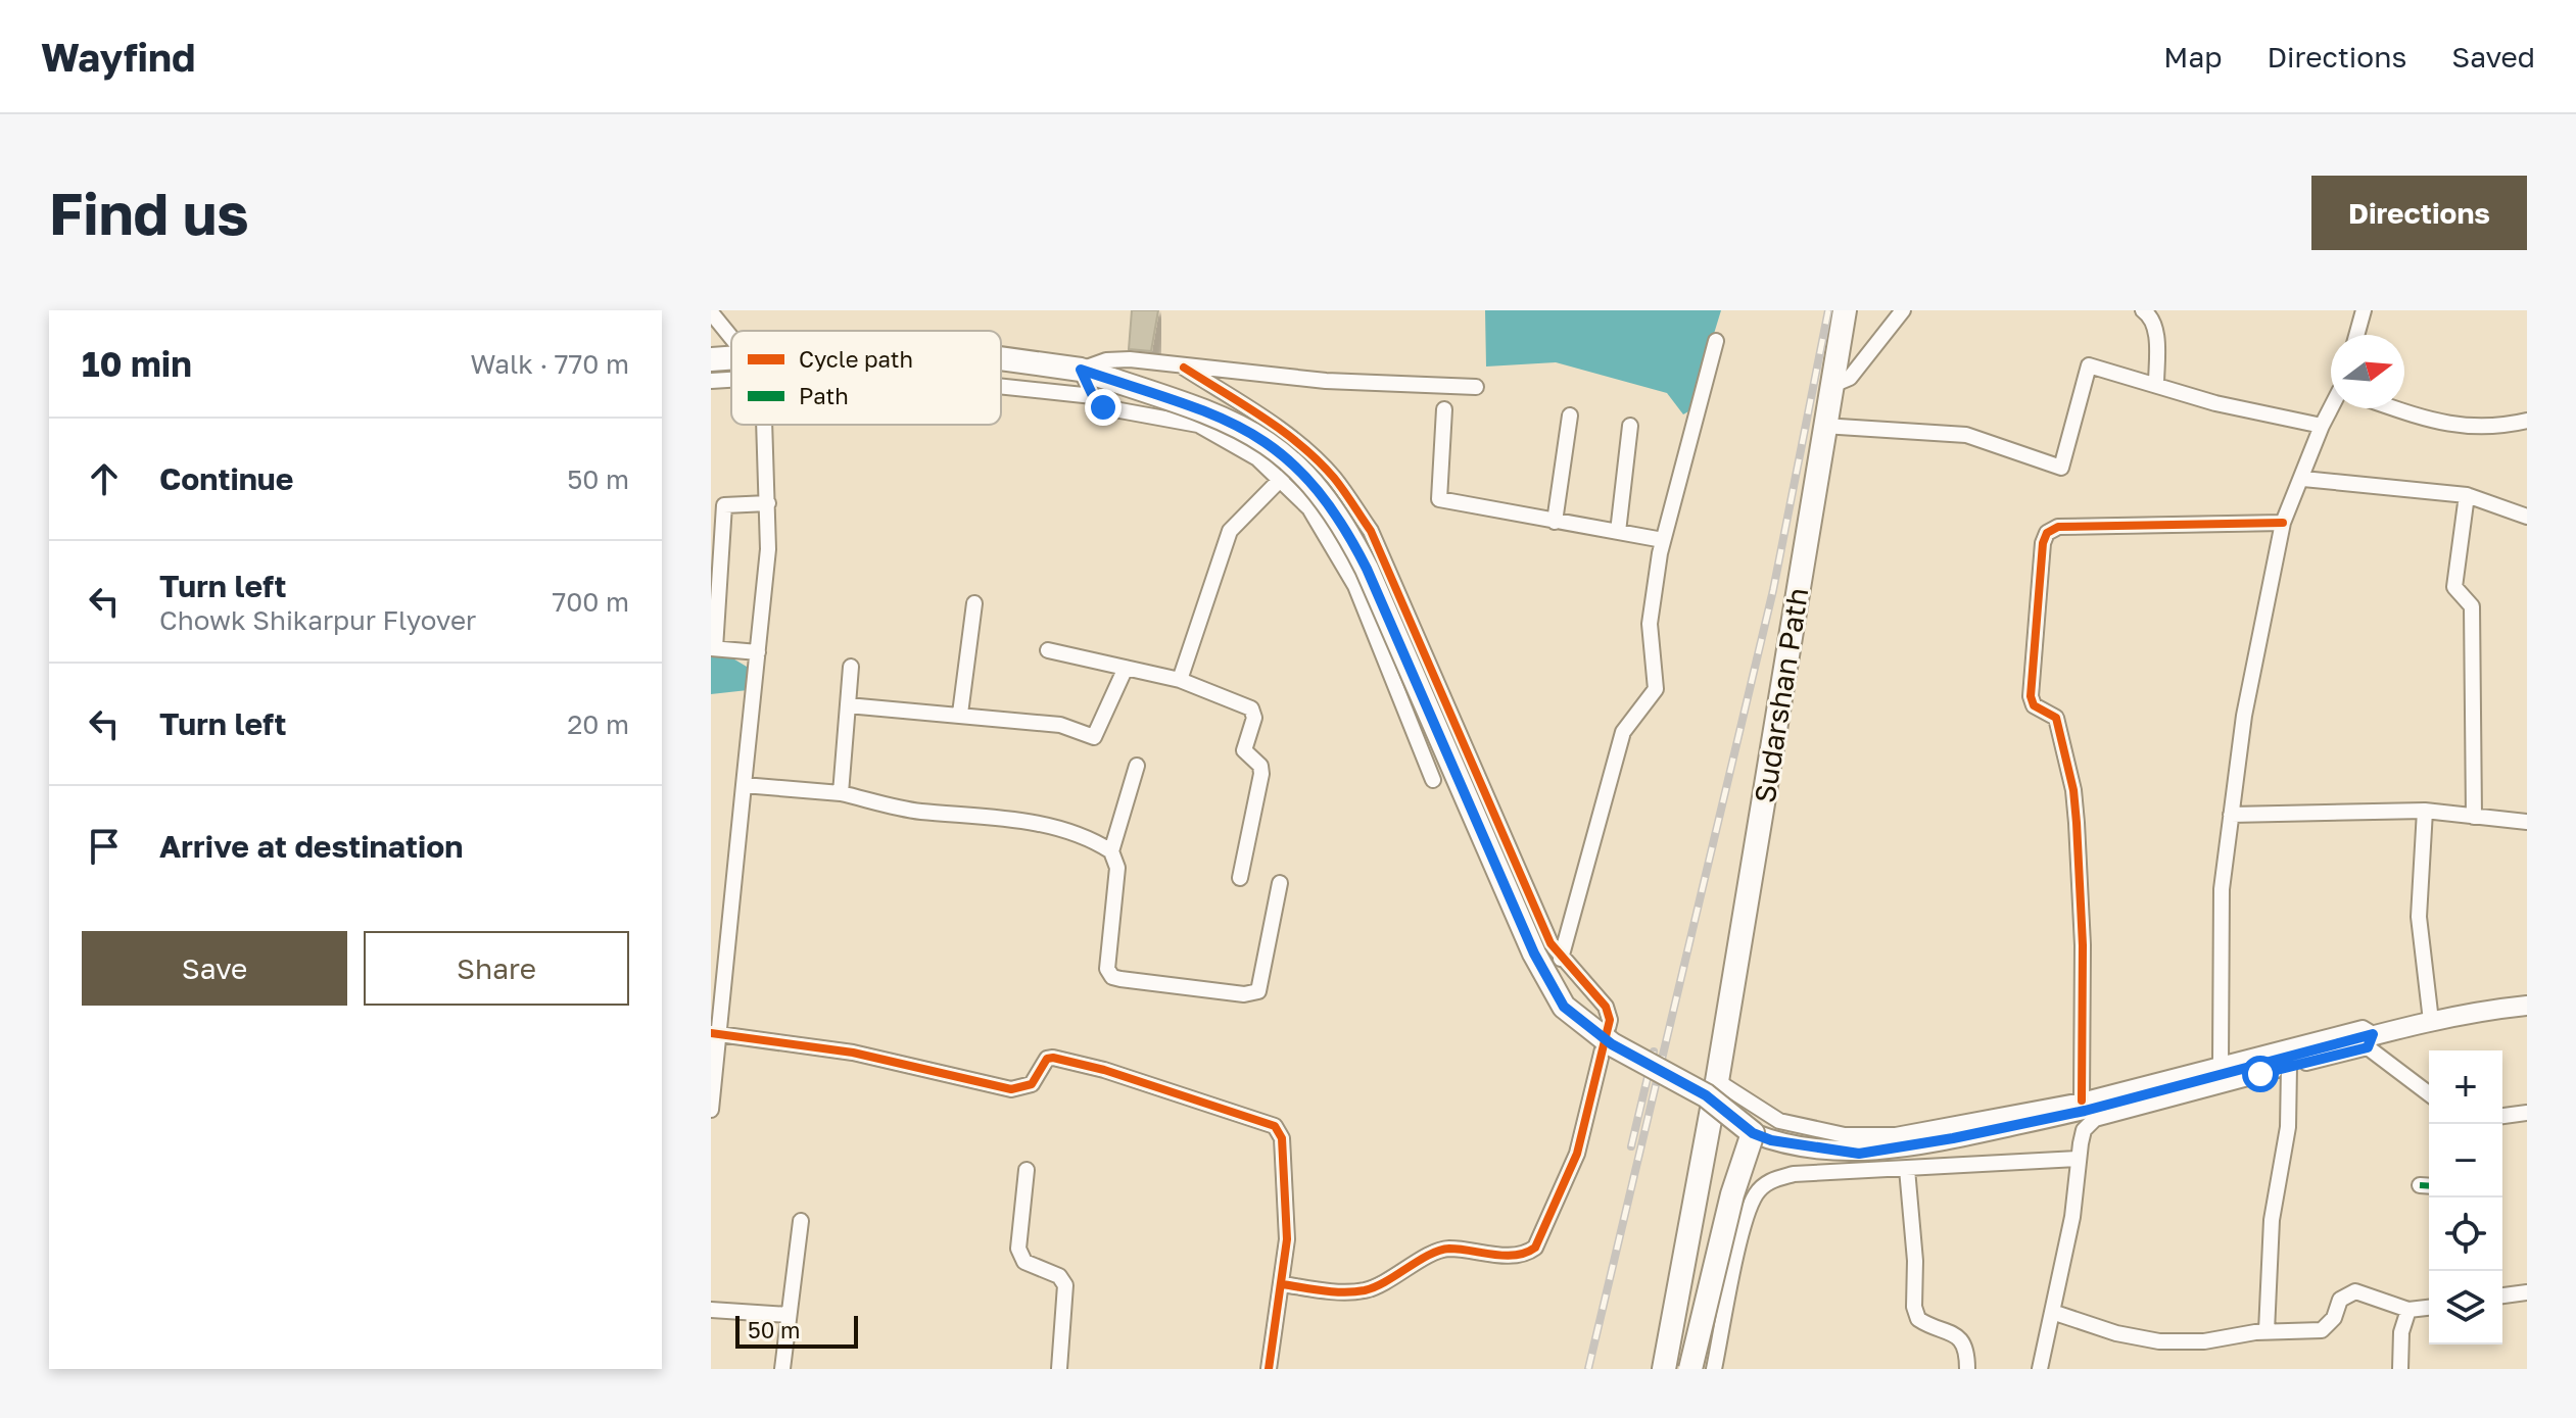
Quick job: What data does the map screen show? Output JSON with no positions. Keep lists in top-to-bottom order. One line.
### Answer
{"streets":{"main road":["Sudarshan Path"]},"legend":["Cycle path","Path"],"scale_bar":"50 m","north":"right","page":{"header":"Wayfind","nav":["Map","Directions","Saved"],"buttons":["Directions",["Save","Share"]],"title":"Find us","heading":["10 min","Walk · 770 m"],"list":[["Continue","50 m"],["Turn left","Chowk Shikarpur Flyover","700 m"],["Turn left","20 m"],"Arrive at destination"],"map_buttons":["+","−"],"scale":"50 m"}}
